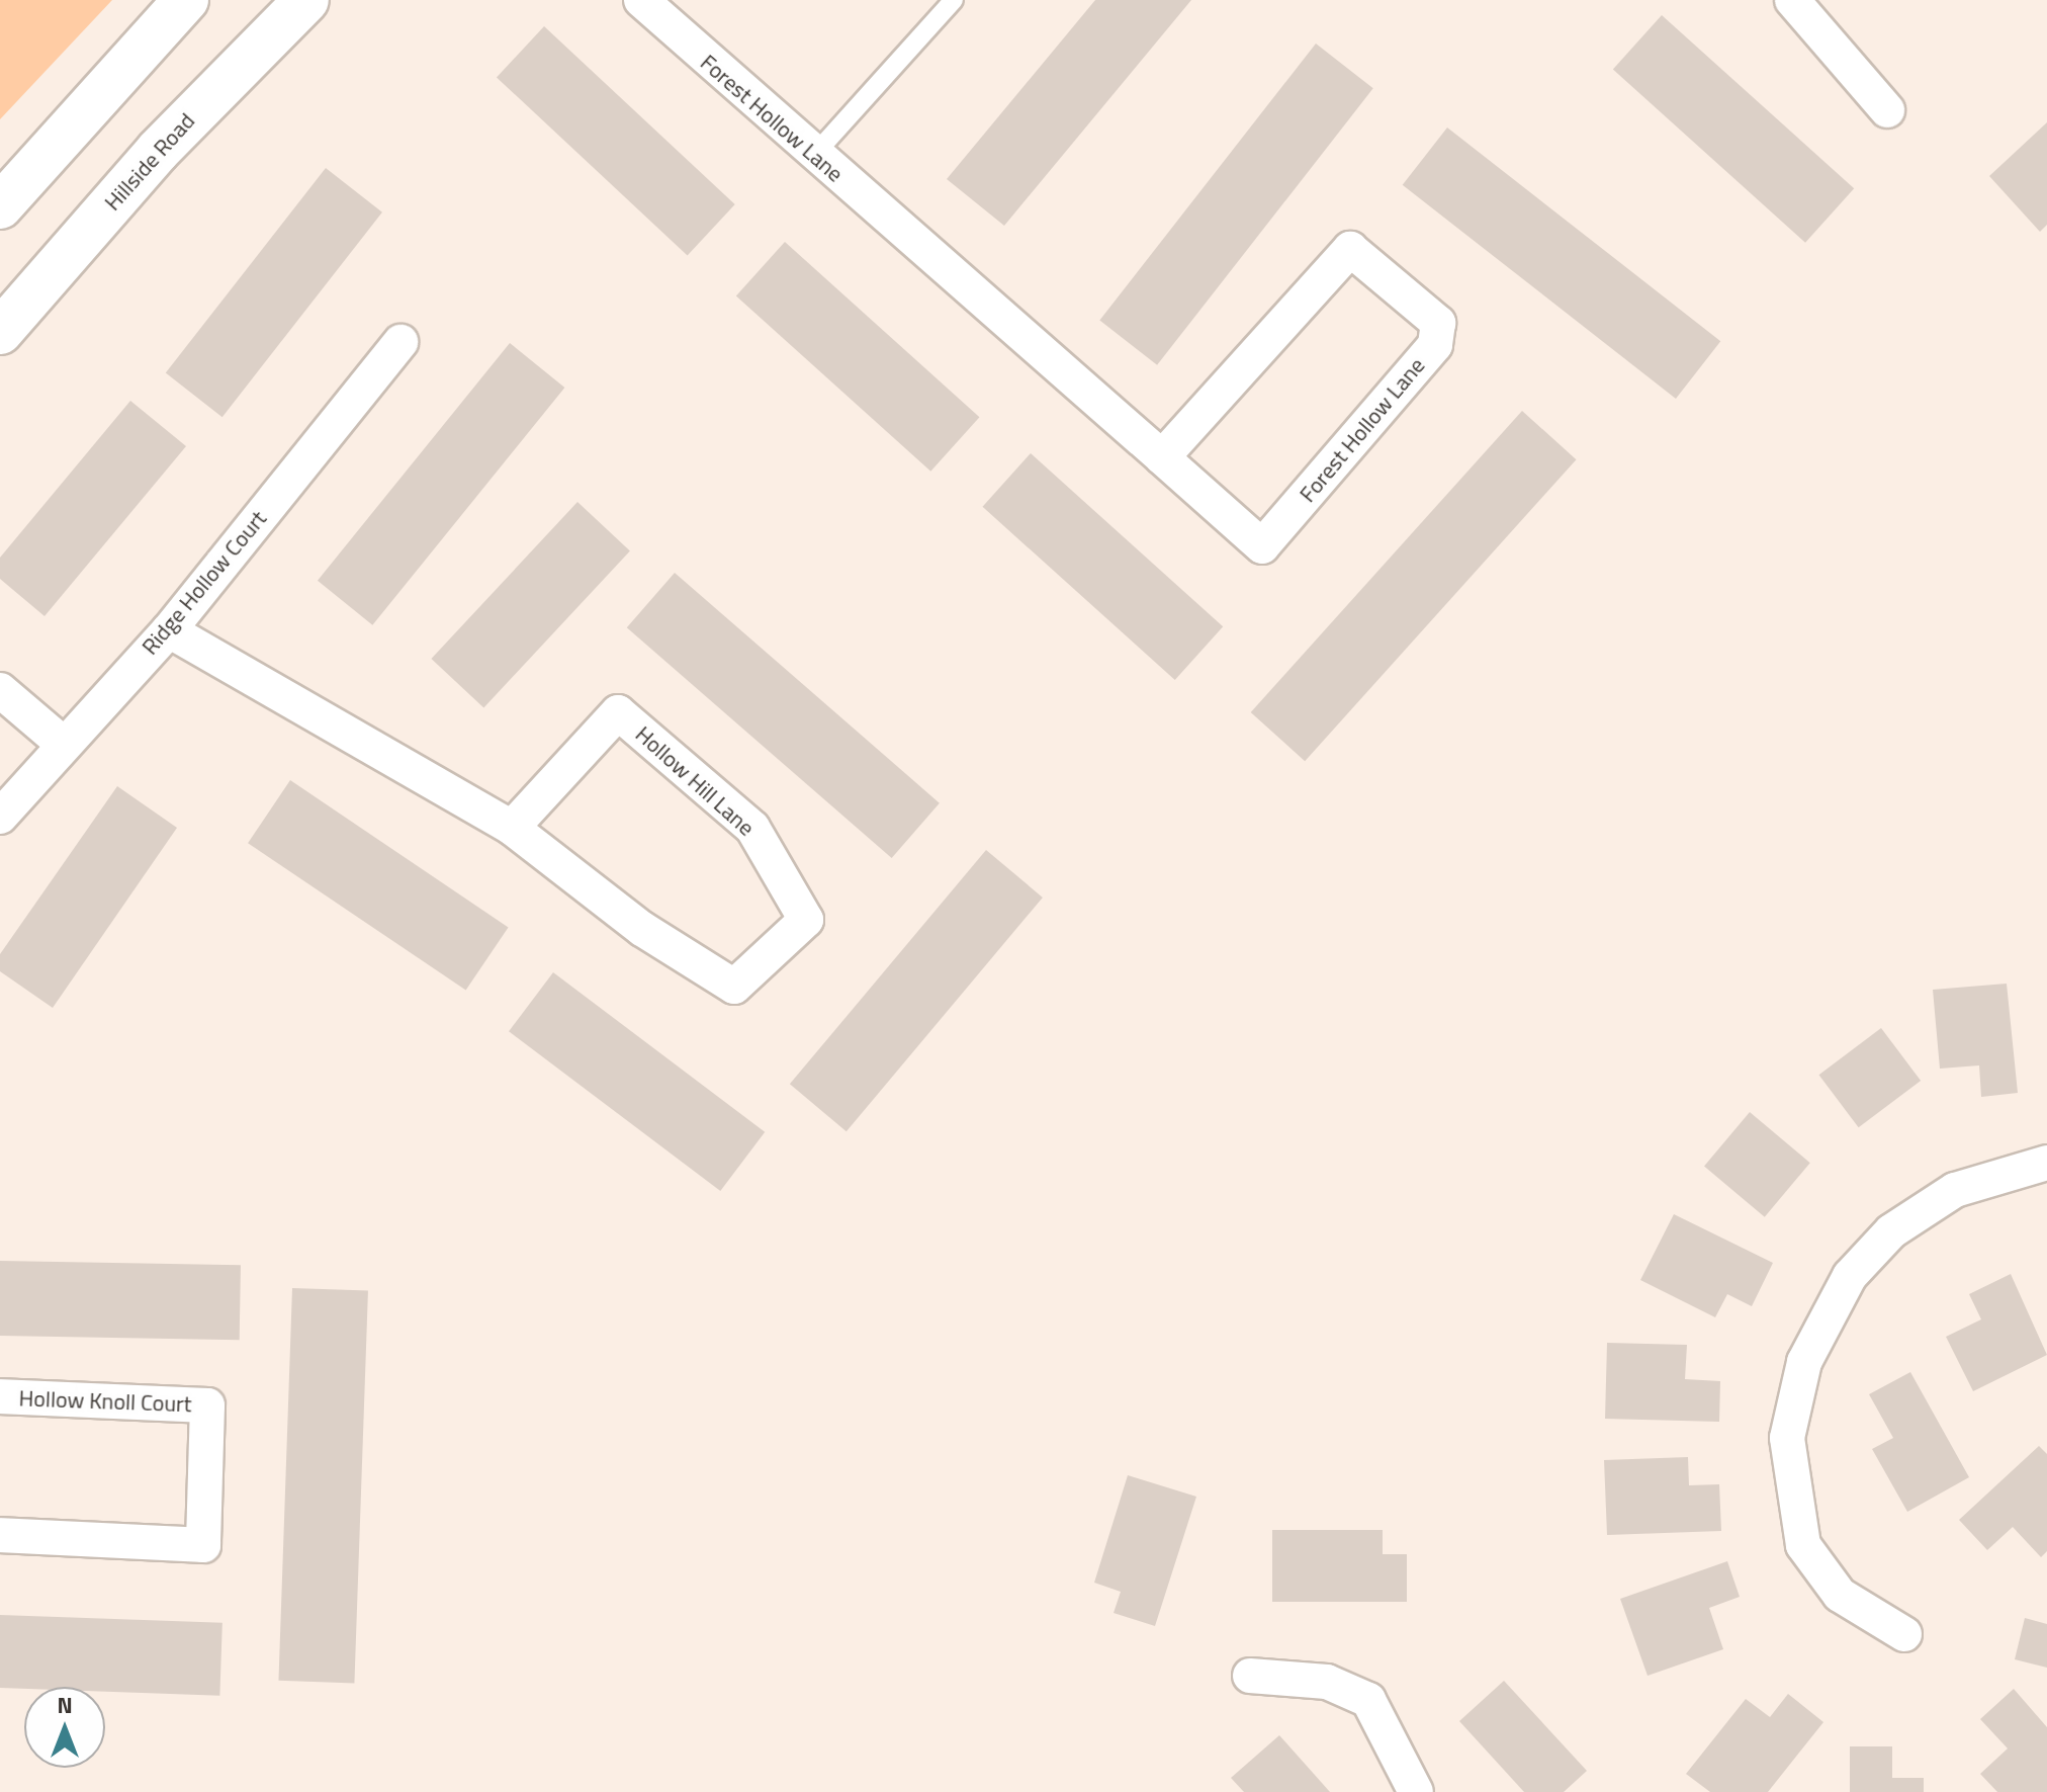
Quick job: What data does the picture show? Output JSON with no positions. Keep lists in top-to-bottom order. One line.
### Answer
{"streets":{"street":["Forest Hollow Lane","Hillside Road","Ridge Hollow Court","Hollow Hill Lane","Hollow Knoll Court"]},"crossings":[["Ridge Hollow Court","Hollow Hill Lane"]],"north":"top"}
